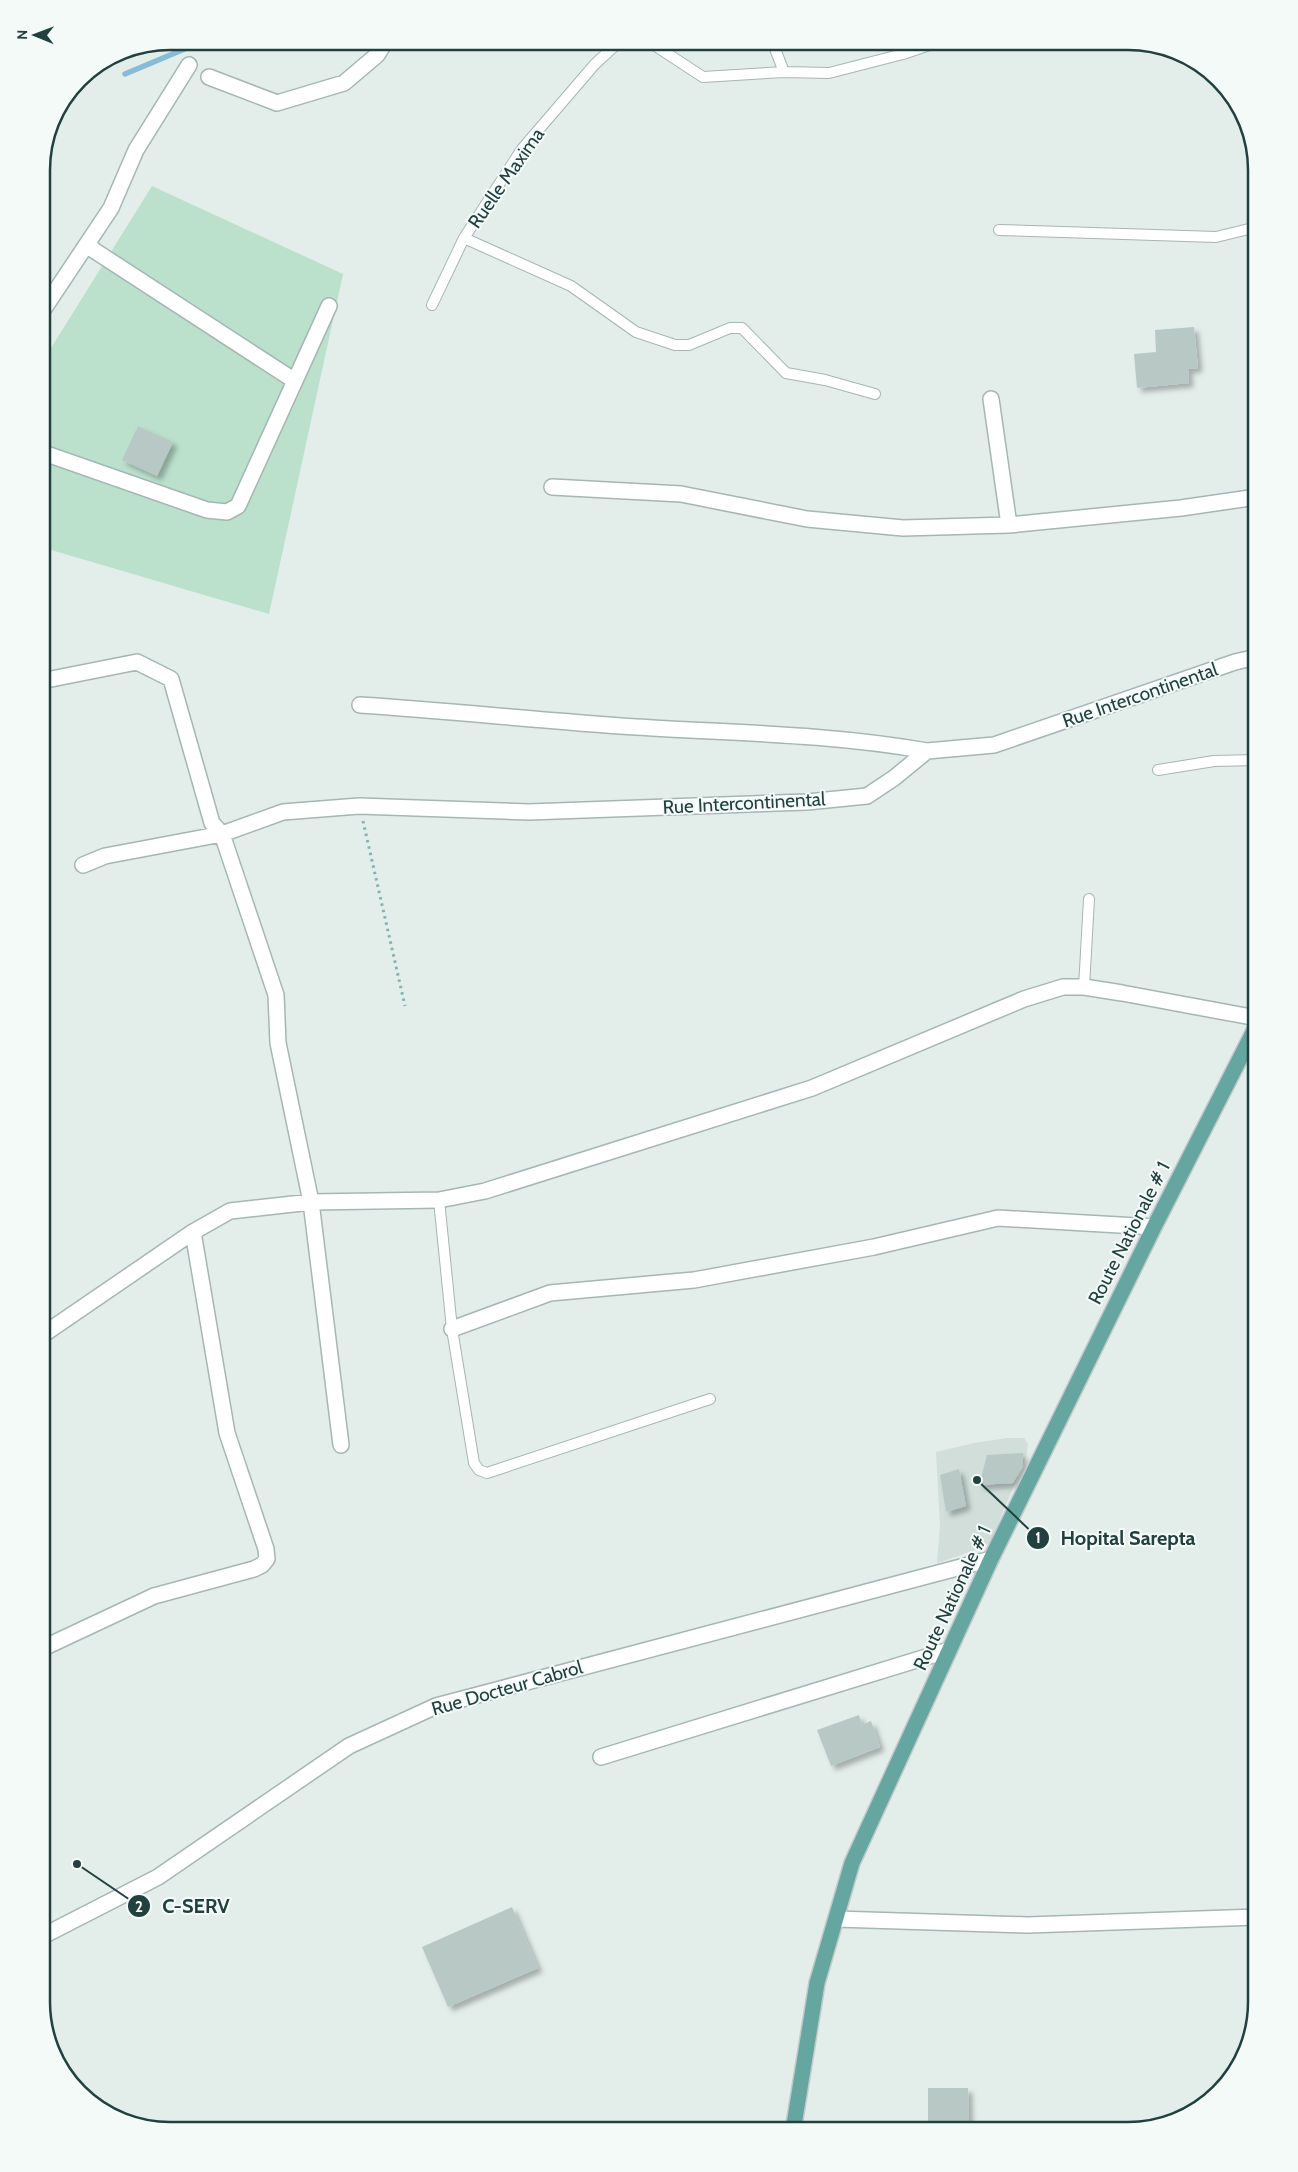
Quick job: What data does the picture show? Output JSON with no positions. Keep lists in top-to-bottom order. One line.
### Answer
{"streets":{"main road":["Route Nationale # 1"],"street":["Rue Intercontinental","Rue Docteur Cabrol"],"lane":["Ruelle Maxima"]},"crossings":[["Route Nationale # 1","Rue Docteur Cabrol"]],"places":["Hopital Sarepta","C-SERV"],"north":"left"}
